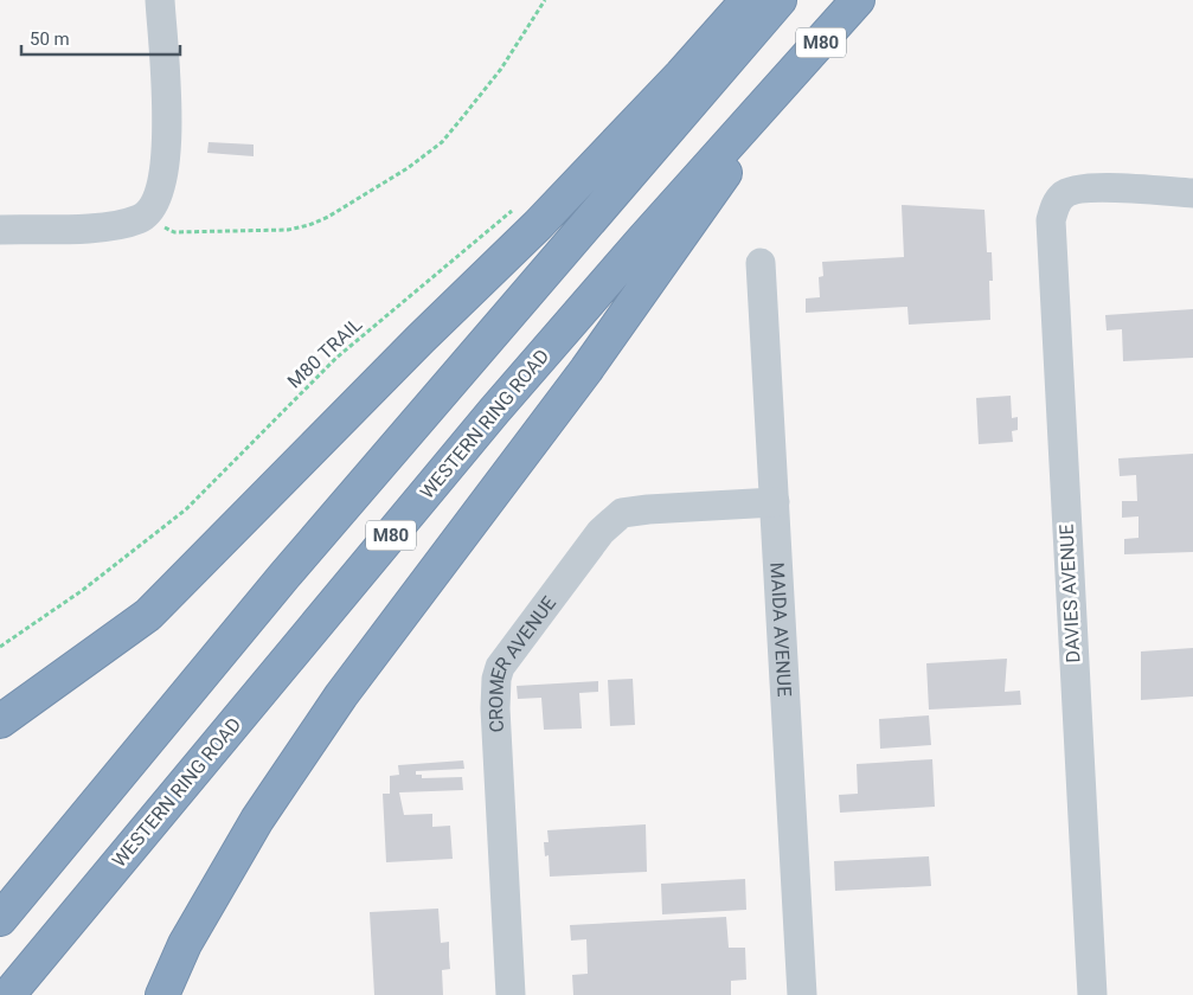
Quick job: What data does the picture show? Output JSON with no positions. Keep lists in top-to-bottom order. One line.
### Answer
{"streets":{"highway":["M80","WESTERN RING ROAD"],"street":["DAVIES AVENUE","MAIDA AVENUE","CROMER AVENUE"],"path":["M80 TRAIL"]},"crossings":[["MAIDA AVENUE","CROMER AVENUE"]],"scale_bar":"50 m"}
